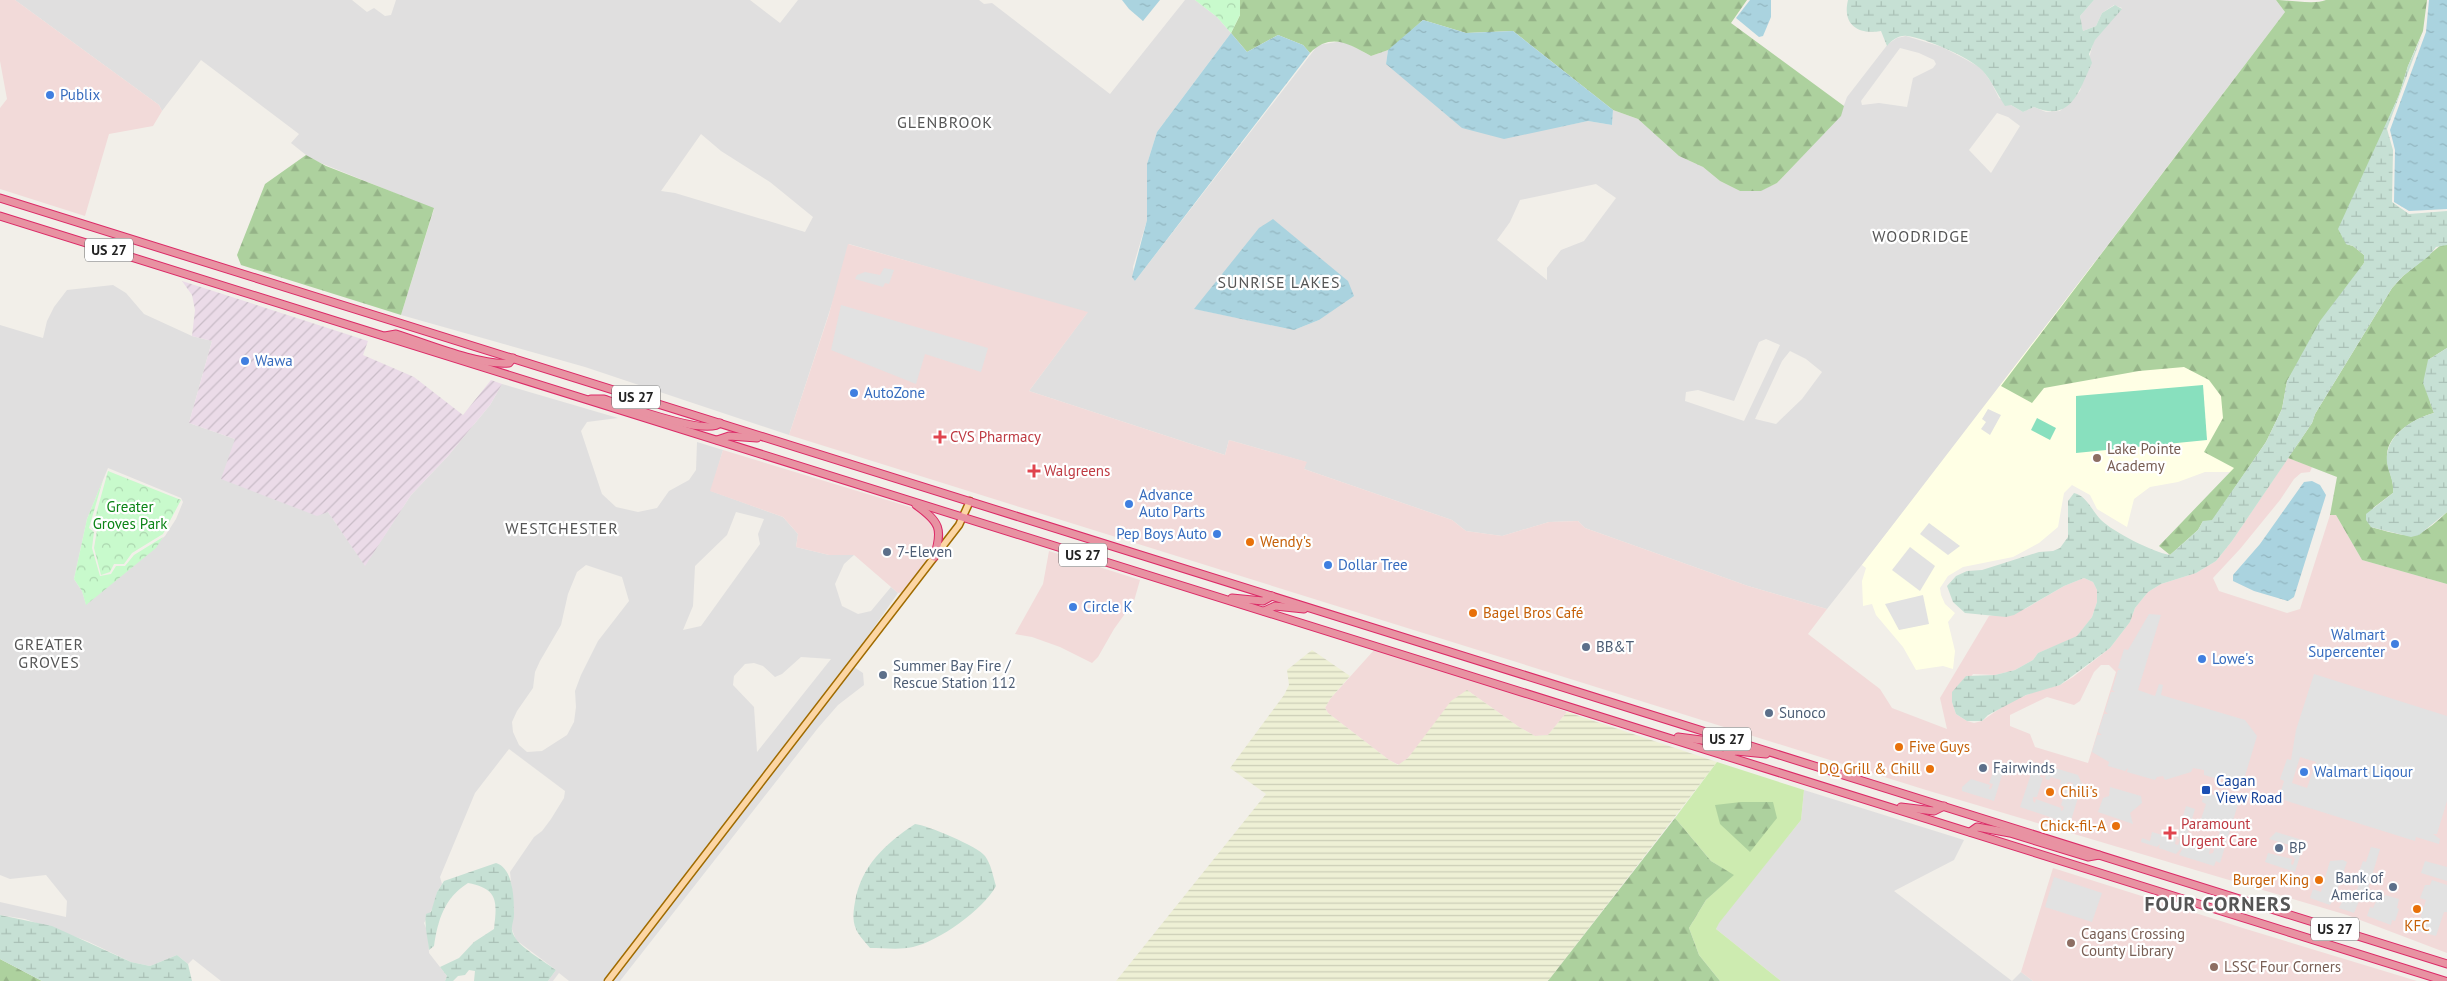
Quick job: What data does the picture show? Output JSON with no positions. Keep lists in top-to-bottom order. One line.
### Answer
{"streets":{"highway":["US 27"]},"districts":["GLENBROOK","WOODRIDGE","SUNRISE LAKES","WESTCHESTER","GREATER GROVES","FOUR CORNERS"],"parks":["Greater Groves Park"],"places":{"other":["Publix","Wawa","AutoZone","Lake Pointe Academy","Advance Auto Parts","Pep Boys Auto","Wendy's","7-Eleven","Dollar Tree","Circle K","Bagel Bros Café","Walmart Supercenter","BB&T","Lowe's","Summer Bay Fire / Rescue Station 112","Sunoco","Five Guys","Fairwinds","DQ Grill & Chill","Walmart Liqour","Chili's","Chick-fil-A","BP","Burger King","Bank of America","KFC","Cagans Crossing County Library","LSSC Four Corners"],"health":["CVS Pharmacy","Walgreens","Paramount Urgent Care"],"transit":["Cagan View Road"]}}
